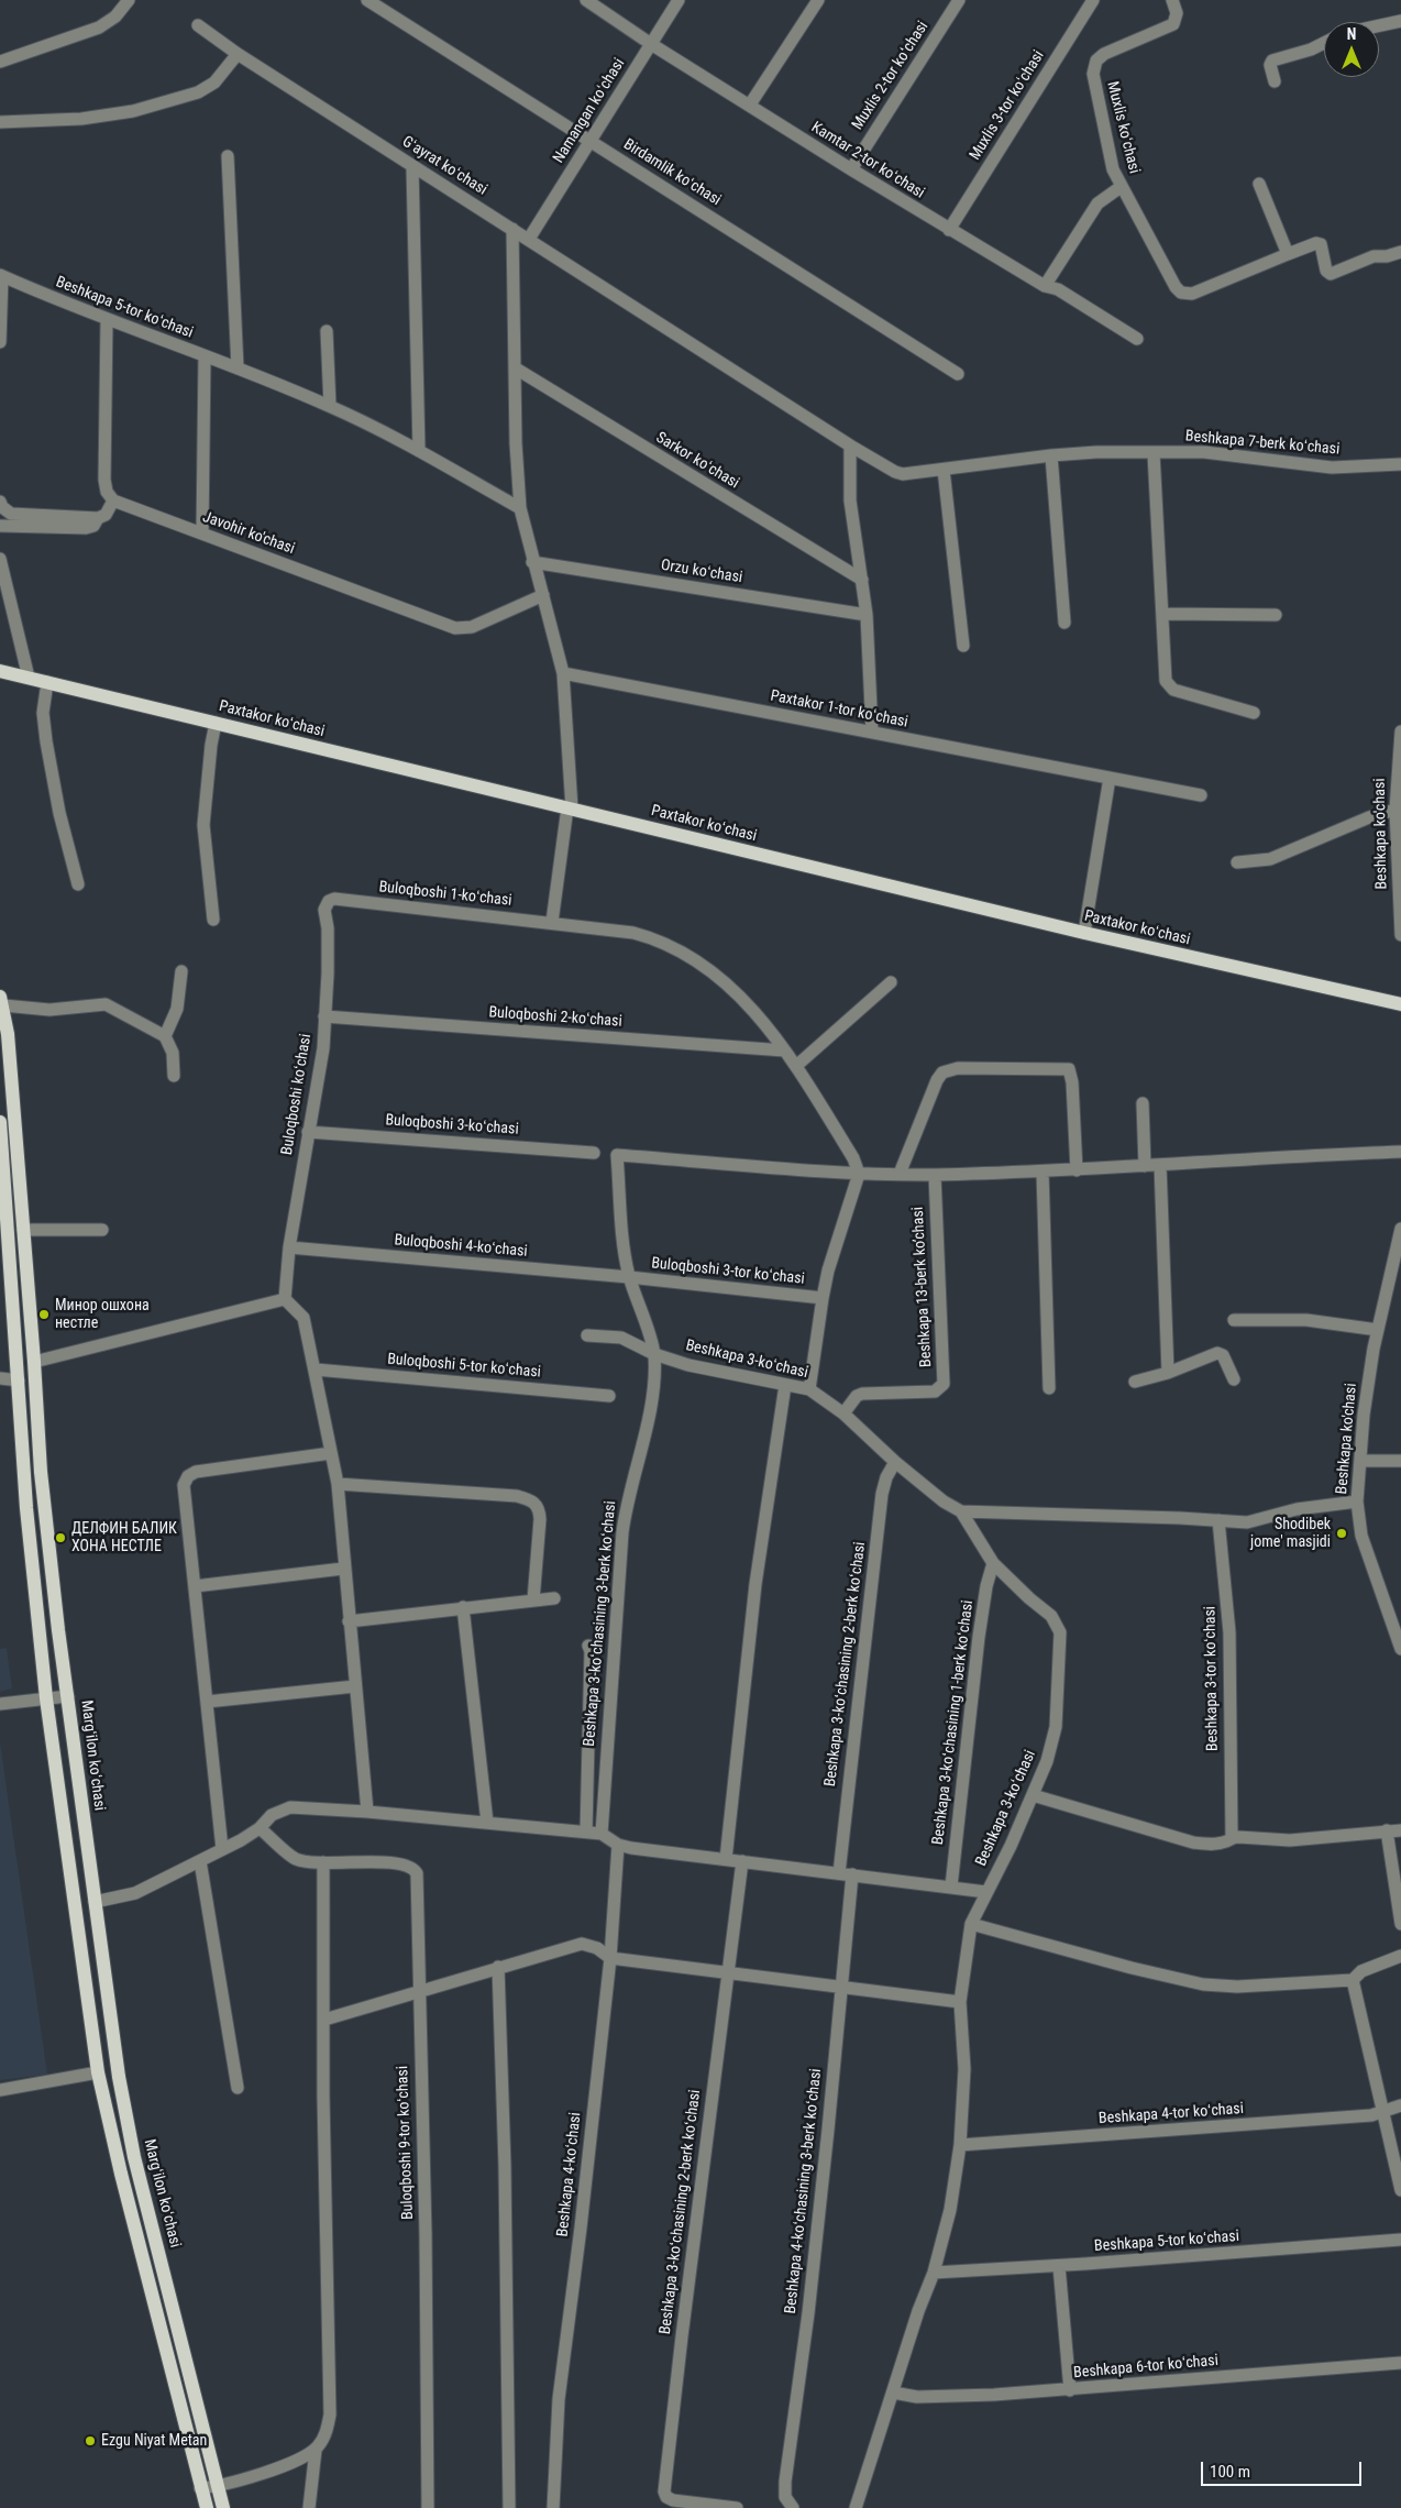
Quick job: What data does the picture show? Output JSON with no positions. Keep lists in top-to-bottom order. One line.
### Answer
{"streets":{"main road":["Paxtakor koʻchasi","Margʻilon koʻchasi"],"street":["Muxlis 2-tor koʻchasi","Muxlis 3-tor koʻchasi","Namangan koʻchasi","Muxlis koʻchasi","Kamtar 2-tor koʻchasi","Gʻayrat koʻchasi","Birdamlik koʻchasi","Beshkapa 5-tor koʻchasi","Beshkapa 7-berk koʻchasi","Sarkor koʻchasi","Javohir ko'chasi","Orzu koʻchasi","Paxtakor 1-tor koʻchasi","Beshkapa ko'chasi","Buloqboshi 1-koʻchasi","Buloqboshi 2-koʻchasi","Buloqboshi koʻchasi","Buloqboshi 3-koʻchasi","Buloqboshi 4-koʻchasi","Buloqboshi 3-tor koʻchasi","Beshkapa 13-berk koʼchasi","Beshkapa 3-koʻchasi","Buloqboshi 5-tor koʻchasi","Beshkapa 3-koʻchasining 3-berk koʻchasi","Beshkapa 3-koʻchasining 2-berk koʻchasi","Beshkapa 3-tor koʻchasi","Beshkapa 3-koʻchasining 1-berk koʻchasi","Beshkapa 4-tor koʻchasi","Buloqboshi 9-tor koʻchasi","Beshkapa 4-koʻchasi","Beshkapa 4-koʻchasining 3-berk koʻchasi","Beshkapa 6-tor koʻchasi"]},"crossings":[["Muxlis 2-tor koʻchasi","Kamtar 2-tor koʻchasi"],["Muxlis 3-tor koʻchasi","Kamtar 2-tor koʻchasi"],["Namangan koʻchasi","Kamtar 2-tor koʻchasi"],["Namangan koʻchasi","Gʻayrat koʻchasi"],["Namangan koʻchasi","Birdamlik koʻchasi"],["Gʻayrat koʻchasi","Beshkapa 7-berk koʻchasi"],["Buloqboshi 1-koʻchasi","Buloqboshi koʻchasi"],["Buloqboshi 2-koʻchasi","Buloqboshi koʻchasi"],["Buloqboshi koʻchasi","Buloqboshi 3-koʻchasi"],["Buloqboshi koʻchasi","Buloqboshi 4-koʻchasi"],["Buloqboshi 4-koʻchasi","Buloqboshi 3-tor koʻchasi"],["Beshkapa 13-berk koʼchasi","Beshkapa 3-koʻchasi"],["Beshkapa 3-koʻchasi","Beshkapa 3-koʻchasining 3-berk koʻchasi"],["Beshkapa 3-koʻchasi","Beshkapa 3-koʻchasining 2-berk koʻchasi"],["Beshkapa 3-koʻchasi","Beshkapa 3-koʻchasining 1-berk koʻchasi"],["Beshkapa 3-koʻchasi","Beshkapa 4-koʻchasi"],["Beshkapa 3-koʻchasi","Beshkapa 4-koʻchasining 3-berk koʻchasi"]],"places":["Минор ошхона нестле","Shodibek jome' masjidi","ДЕЛФИН БАЛИК ХОНА НЕСТЛЕ","Ezgu Niyat Metan"],"scale_bar":"100 m","north":"top"}
